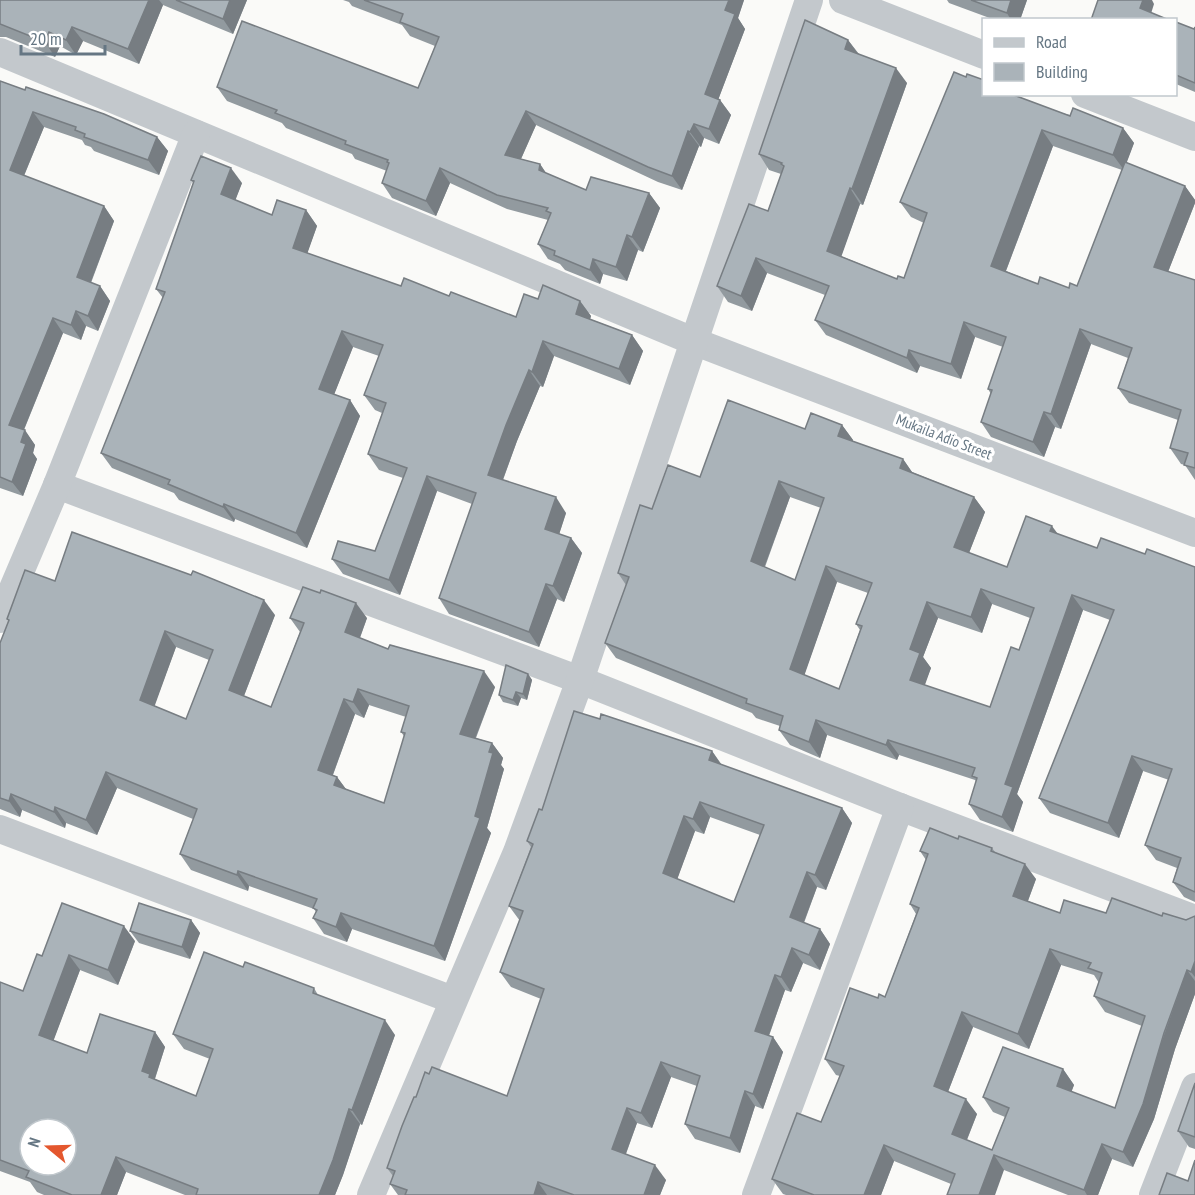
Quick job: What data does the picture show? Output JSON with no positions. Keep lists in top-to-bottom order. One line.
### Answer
{"streets":{"street":["Mukaila Adio Street"]},"legend":["Road","Building"],"scale_bar":"20 m","north":"left"}
